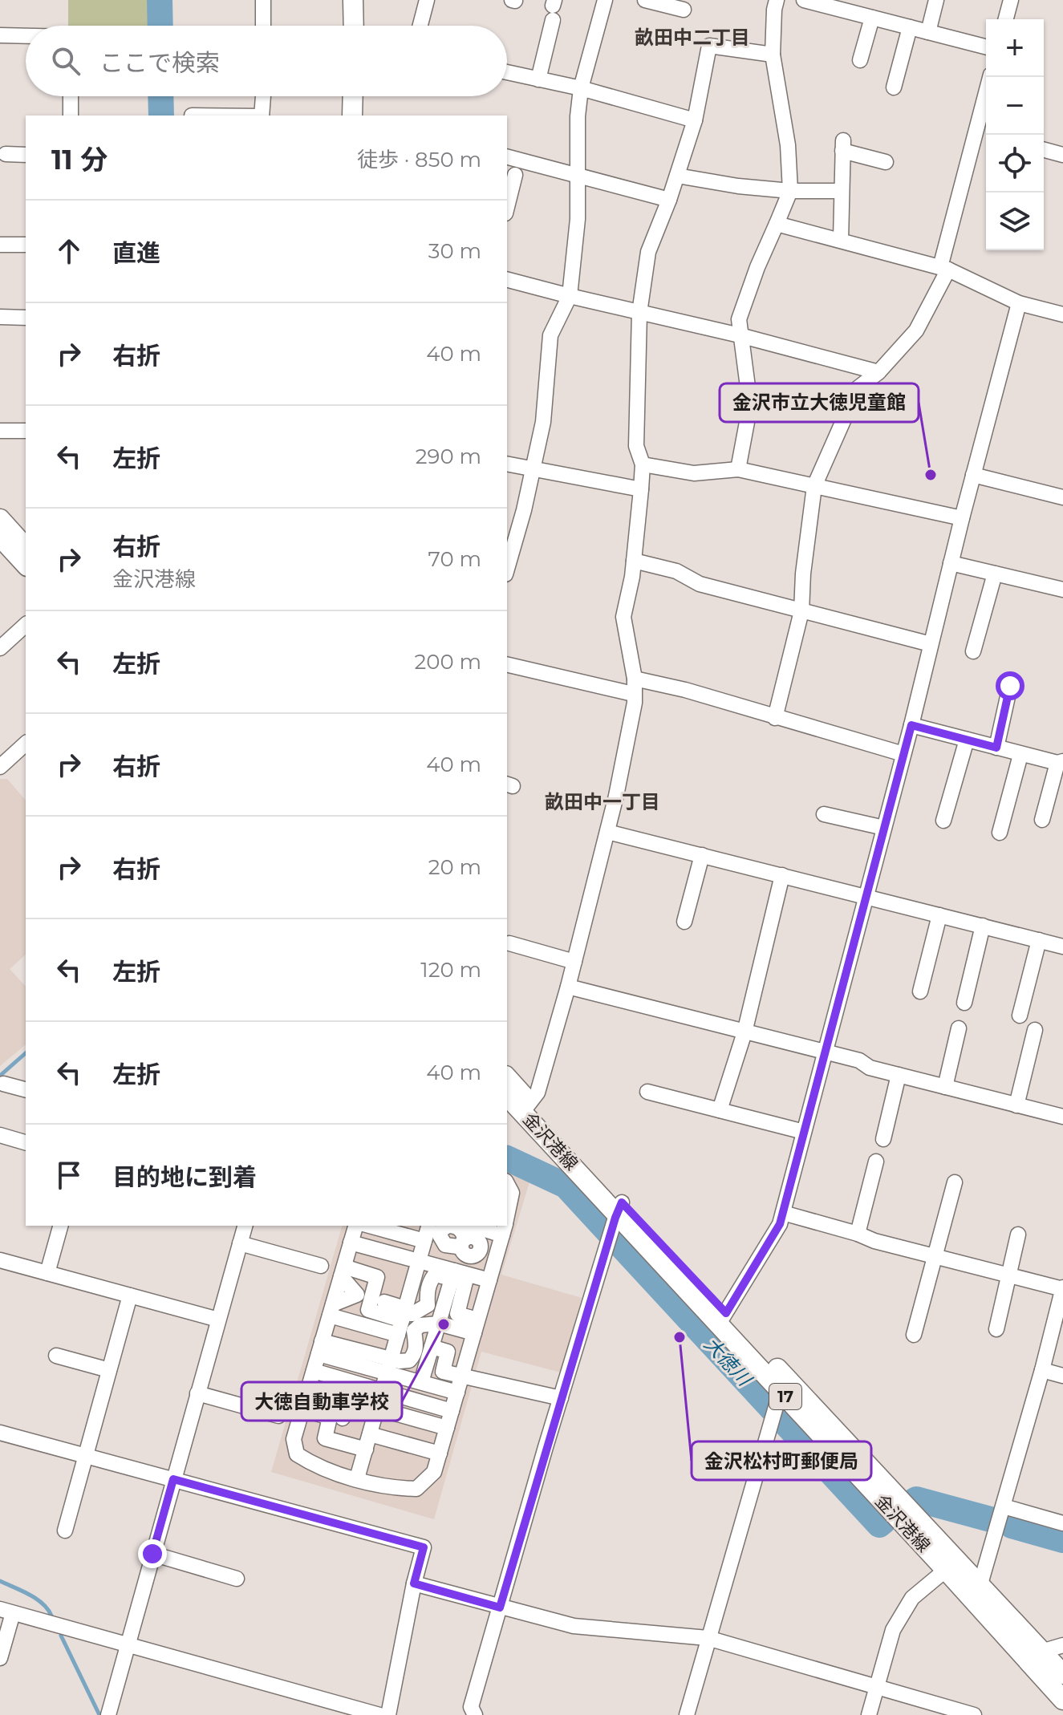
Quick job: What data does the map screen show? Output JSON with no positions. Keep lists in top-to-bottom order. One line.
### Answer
{"streets":{"main road":["金沢港線","17"]},"districts":["畝田中二丁目","畝田中一丁目"],"water":["大徳川"],"places":["金沢市立大徳児童館","大徳自動車学校","金沢松村町郵便局"],"page":{"map_buttons":["+","−"],"search":"ここで検索","heading":["11 分","徒歩 · 850 m"],"list":[["直進","30 m"],["右折","40 m"],["左折","290 m"],["右折","金沢港線","70 m"],["左折","200 m"],["右折","40 m"],["右折","20 m"],["左折","120 m"],["左折","40 m"],"目的地に到着"]}}
